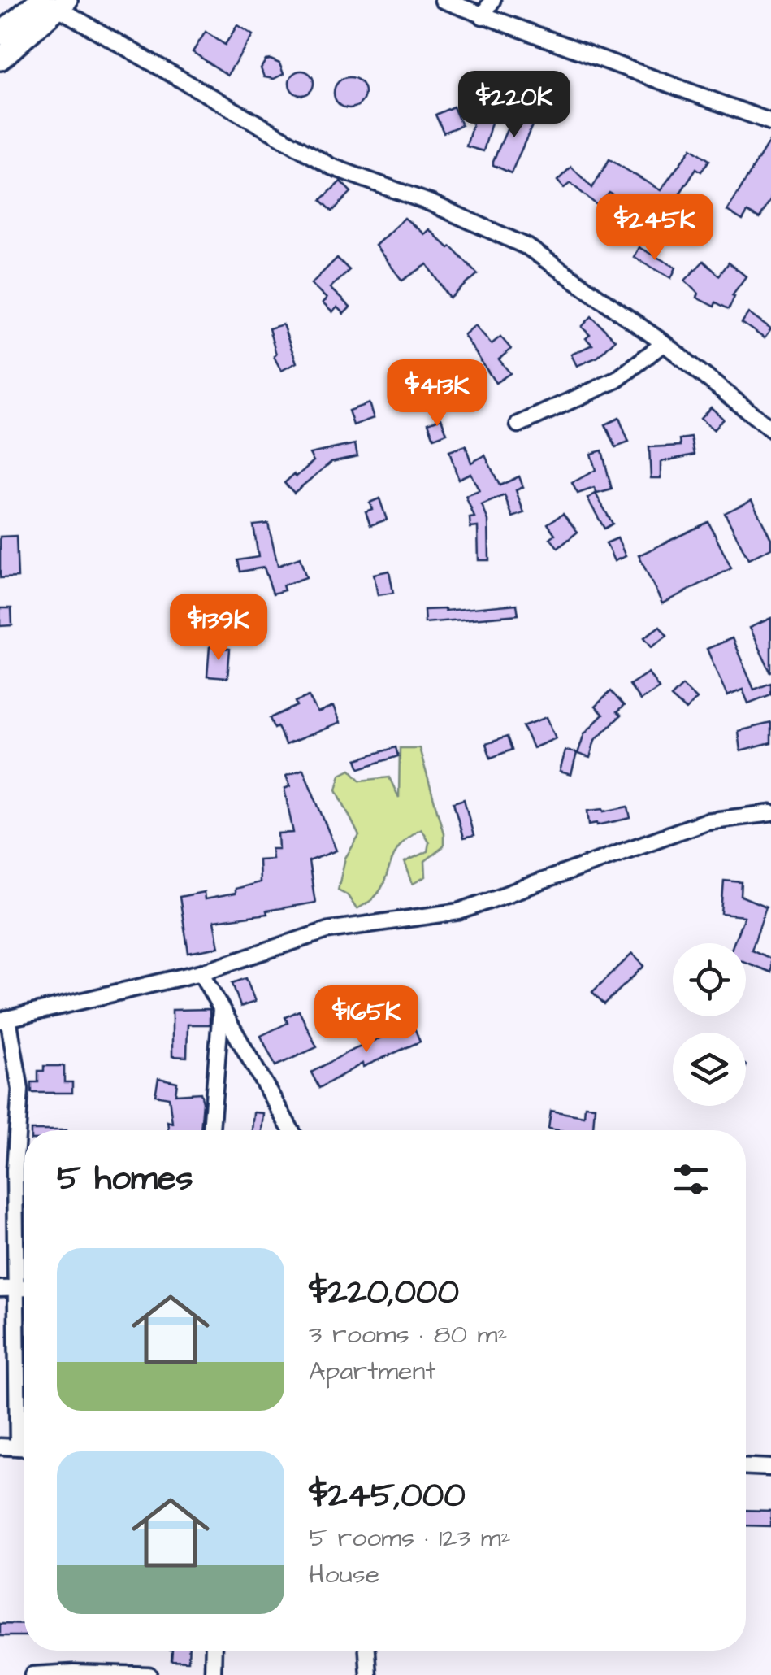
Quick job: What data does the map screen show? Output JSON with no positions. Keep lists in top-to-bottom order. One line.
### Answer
{"page":{"price":["$220K","$245K","$413K","$139K","$165K"],"heading":"5 homes","list":[{"name":"$220,000","note":"3 rooms · 80 m² · Apartment"},{"name":"$245,000","note":"5 rooms · 123 m² · House"}]}}
